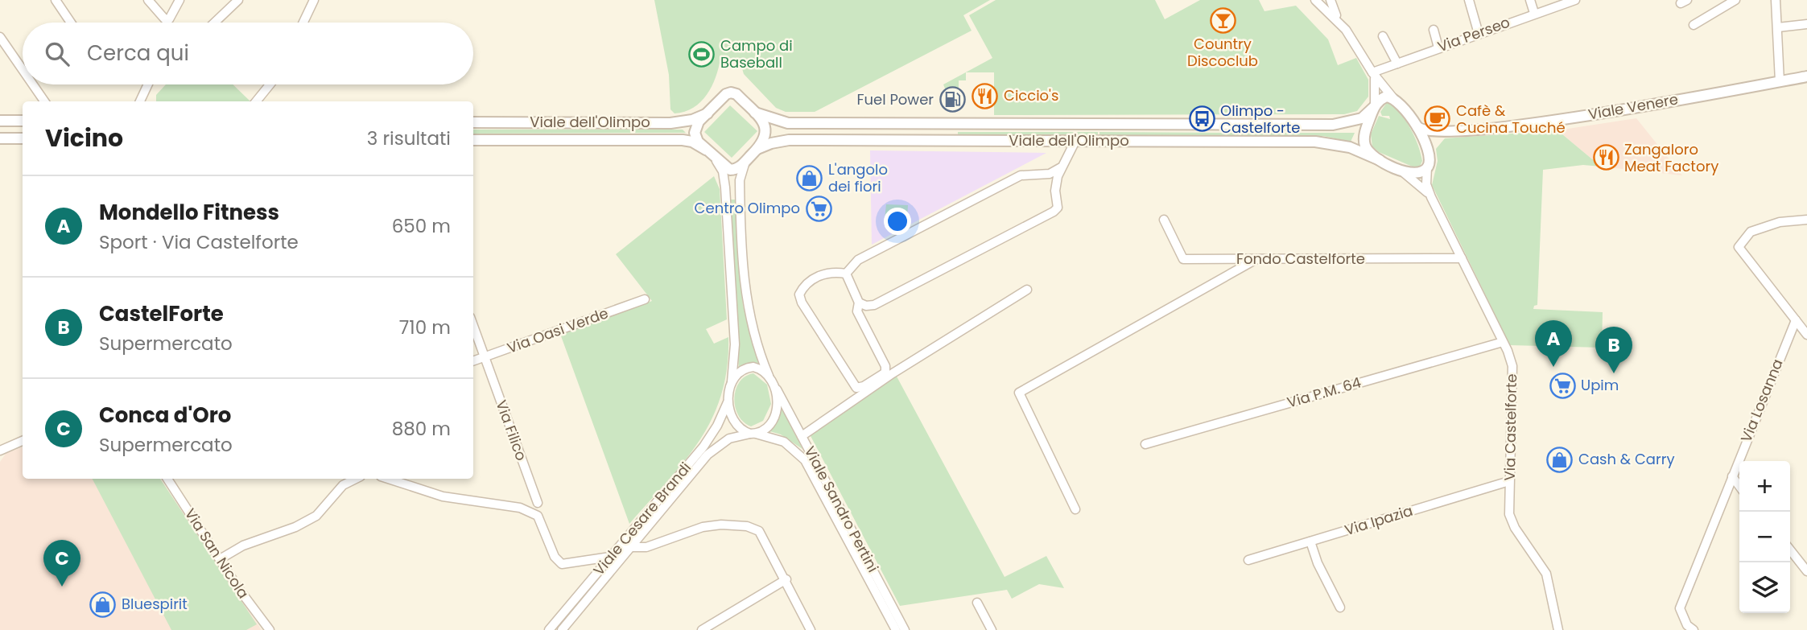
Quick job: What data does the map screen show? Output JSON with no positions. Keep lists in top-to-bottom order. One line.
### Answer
{"streets":{"street":["Via Perseo","Viale Venere","Viale dell'Olimpo","Fondo Castelforte","Via Oasi Verde","Via P.M. 64","Via Losanna","Via Castelforte","Via Filico","Viale Sandro Pertini","Viale Cesare Brandi","Via Ipazia","Via San Nicola"]},"crossings":[["Viale dell'Olimpo","Via Castelforte"],["Fondo Castelforte","Via Castelforte"],["Via Oasi Verde","Via Filico"],["Via P.M. 64","Via Castelforte"],["Via Castelforte","Via Ipazia"],["Viale Sandro Pertini","Viale Cesare Brandi"]],"places":{"bar":["Country Discoclub"],"sports":["Campo di Baseball"],"restaurant":["Ciccio's","Zangaloro Meat Factory"],"fuel station":["Fuel Power"],"bus stop":["Olimpo - Castelforte"],"cafe":["Cafè & Cucina Touché"],"shop":["L'angolo dei fiori","Cash & Carry","Bluespirit"],"supermarket":["Centro Olimpo","Upim"]},"page":{"search":"Cerca qui","heading":["Vicino","3 risultati"],"list":[{"mark":"A","name":"Mondello Fitness","note":"Sport · Via Castelforte","value":"650 m"},{"mark":"B","name":"CastelForte","note":"Supermercato","value":"710 m"},{"mark":"C","name":"Conca d'Oro","note":"Supermercato","value":"880 m"}],"pins":["A","B","C"],"map_buttons":["+","−"]}}
